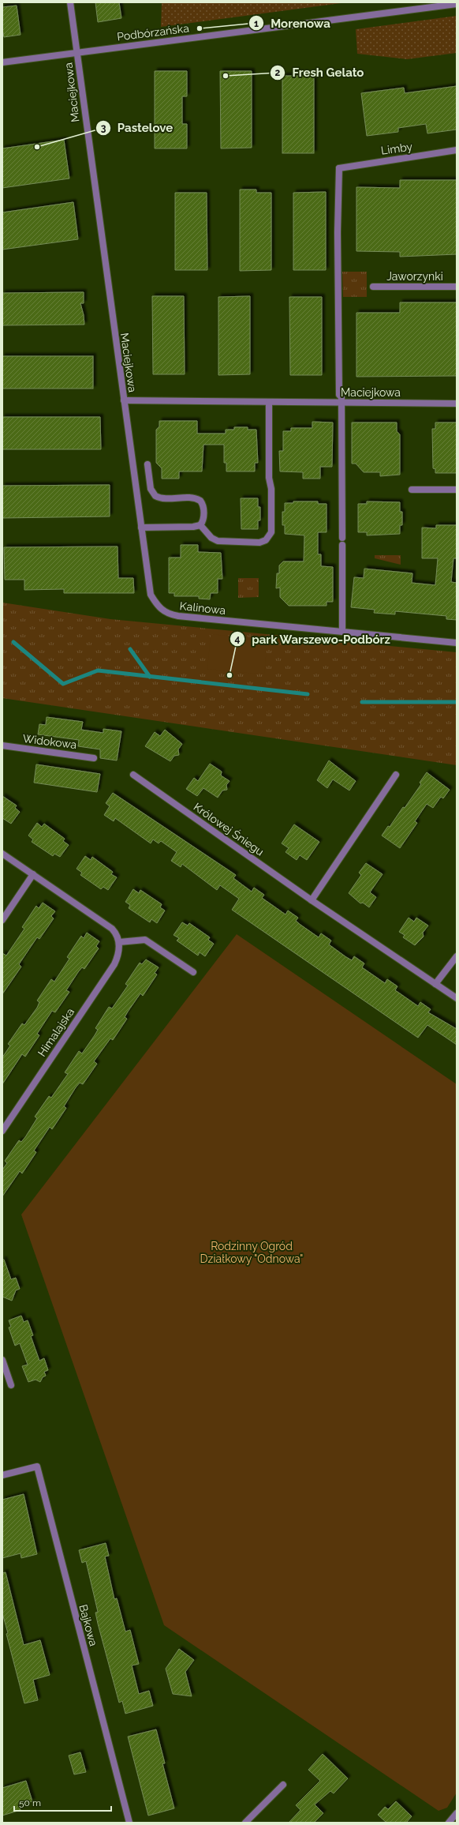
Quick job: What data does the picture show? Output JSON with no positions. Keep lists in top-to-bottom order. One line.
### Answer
{"streets":{"street":["Podbórzańska","Maciejkowa","Limby","Jaworzynki","Kalinowa","Widokowa","Królowej Śniegu","Himalajska","Bajkowa"]},"crossings":[["Podbórzańska","Maciejkowa"],["Maciejkowa","Limby"],["Maciejkowa","Kalinowa"]],"parks":["Rodzinny Ogród Działkowy \"Odnowa\""],"places":["Morenowa","Fresh Gelato","Pastelove","park Warszewo-Podbórz"],"scale_bar":"50 m"}
